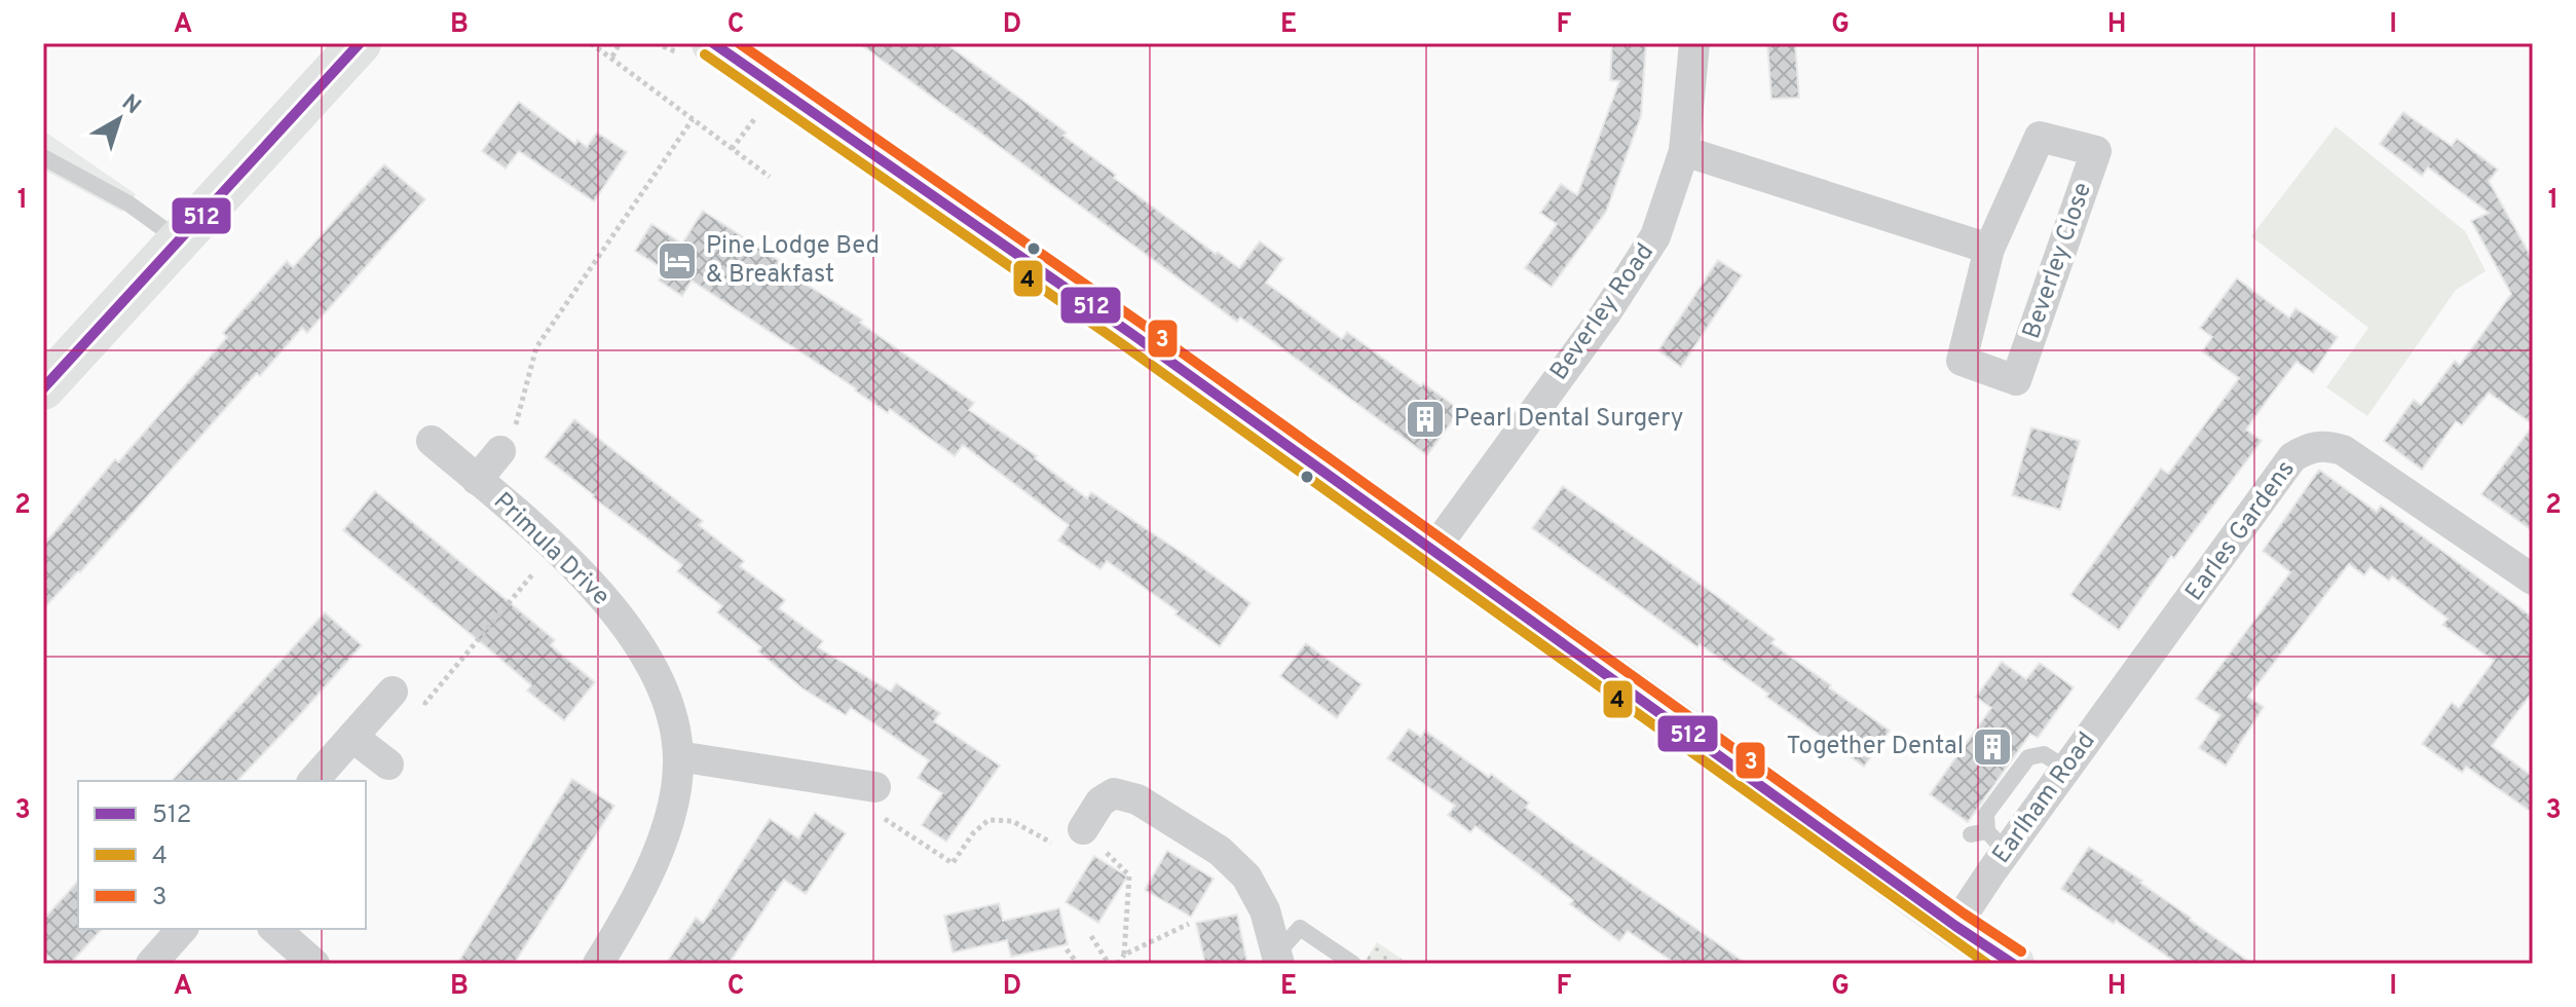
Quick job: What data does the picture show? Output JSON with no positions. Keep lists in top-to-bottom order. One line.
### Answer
{"streets":{"street":["Beverley Close","Beverley Road","Earles Gardens","Primula Drive","Earlham Road"]},"crossings":[["Earles Gardens","Earlham Road"]],"places":{"hotel":["Pine Lodge Bed & Breakfast"],"building":["Pearl Dental Surgery","Together Dental"]},"lines":["transit line 512","transit line 3","transit line 4"],"legend":["512","4","3"],"north":"top right","grid":{"columns":["A","B","C","D","E","F","G","H","I"],"rows":["1","2","3"]}}
